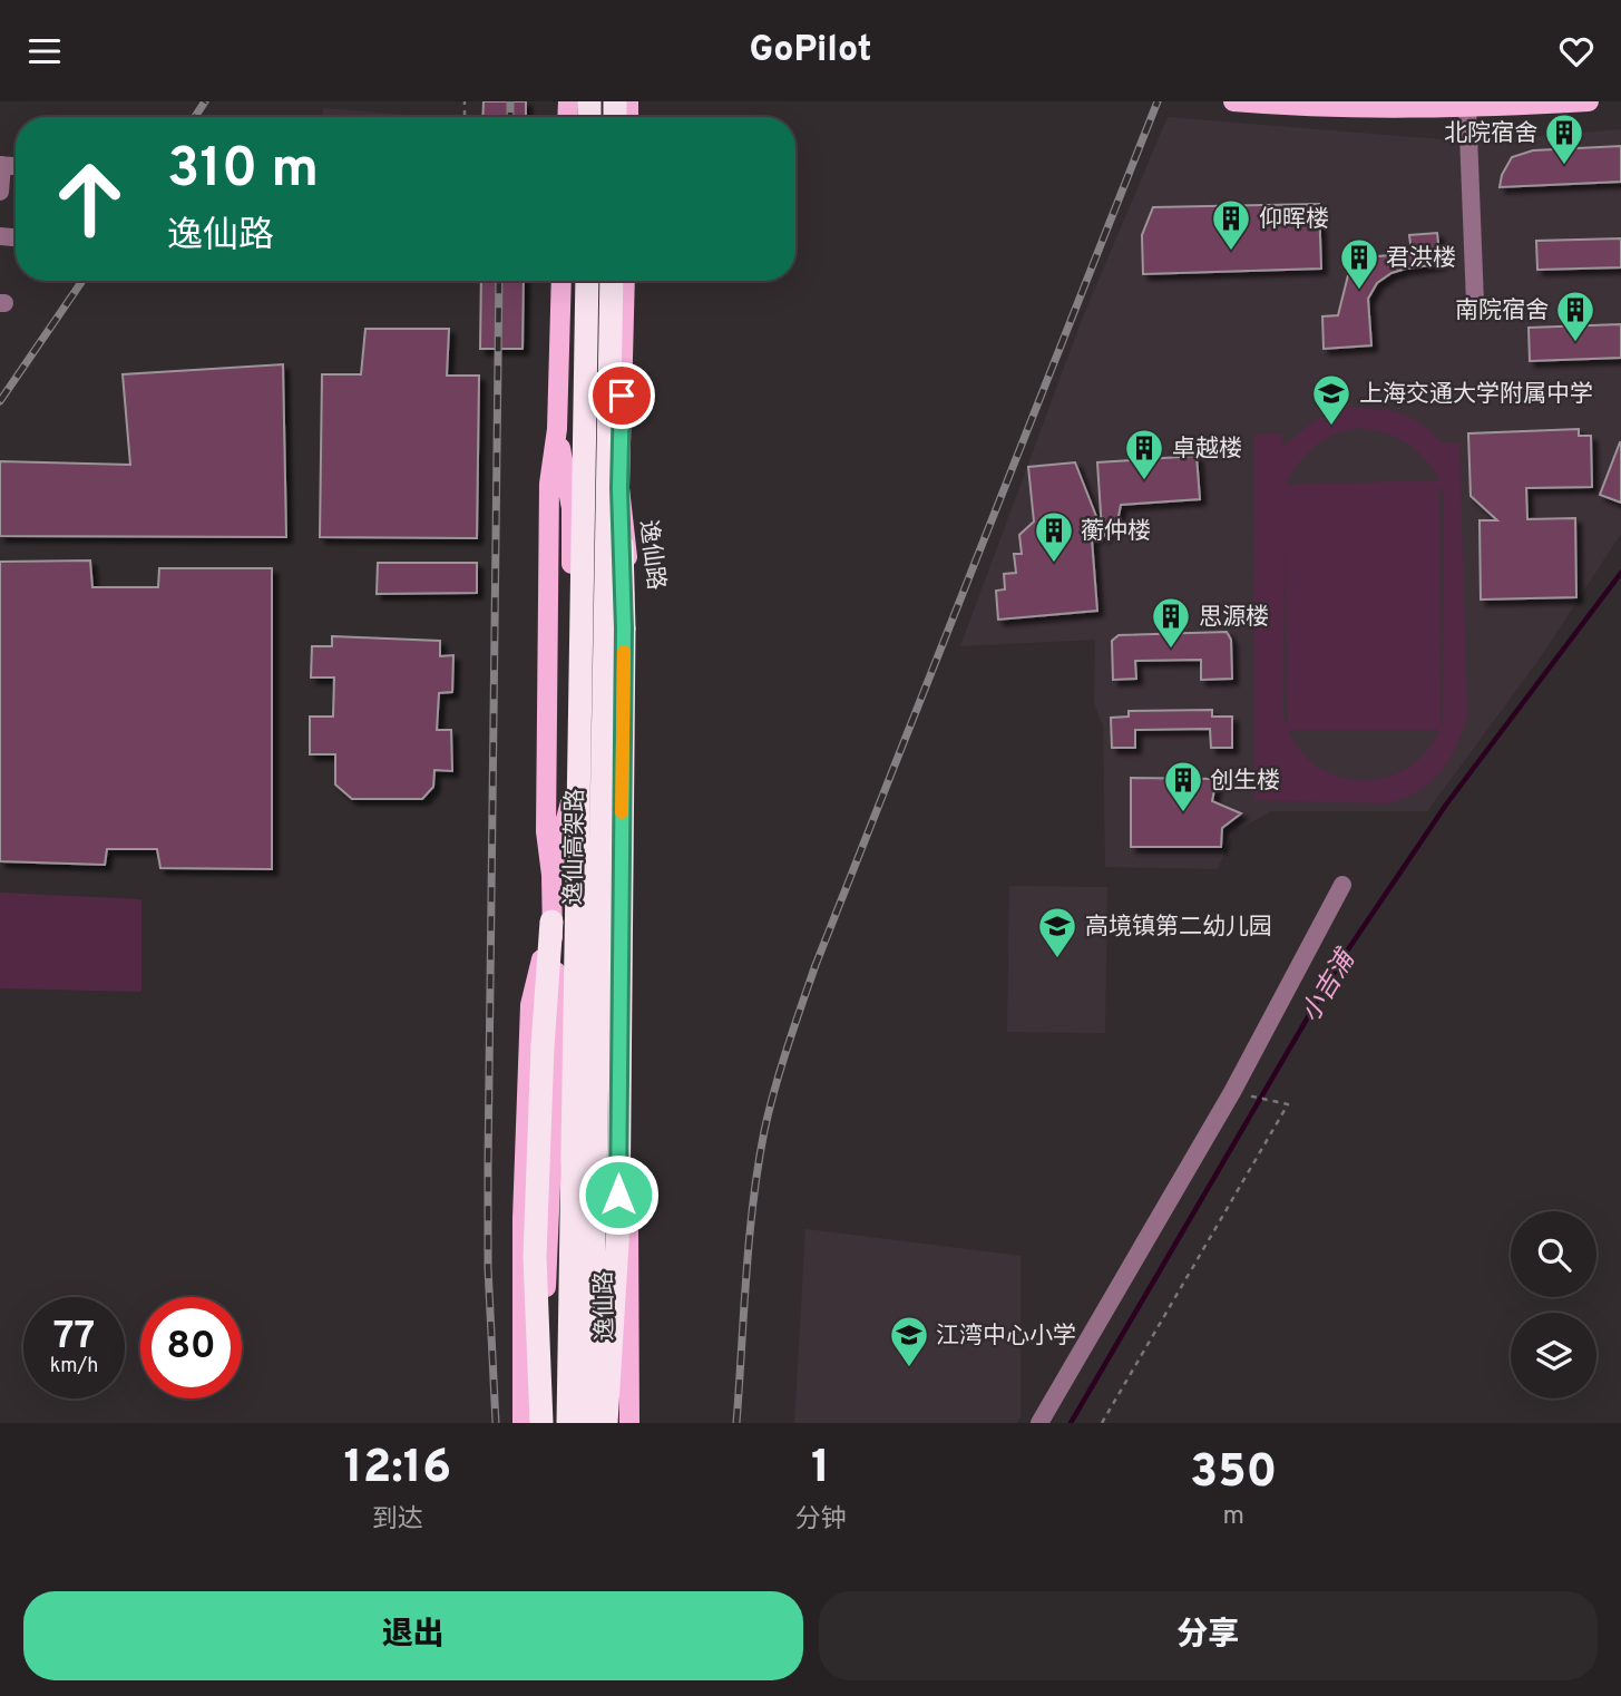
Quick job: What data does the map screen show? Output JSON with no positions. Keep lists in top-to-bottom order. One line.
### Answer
{"streets":{"highway":["逸仙高架路"],"main road":["逸仙路"]},"crossings":[["逸仙路","逸仙高架路"]],"water":["小吉浦"],"places":{"building":["北院宿舍","仰晖楼","君洪楼","南院宿舍","卓越楼","蘅仲楼","思源楼","创生楼"],"school or university":["上海交通大学附属中学","高境镇第二幼儿园","江湾中心小学"]},"page":{"header":"GoPilot","turn":["310 m","逸仙路"],"speed":"77 km/h","limit":"80","eta":["12:16","到达","1","分钟","350","m"],"buttons":["退出","分享"]}}
